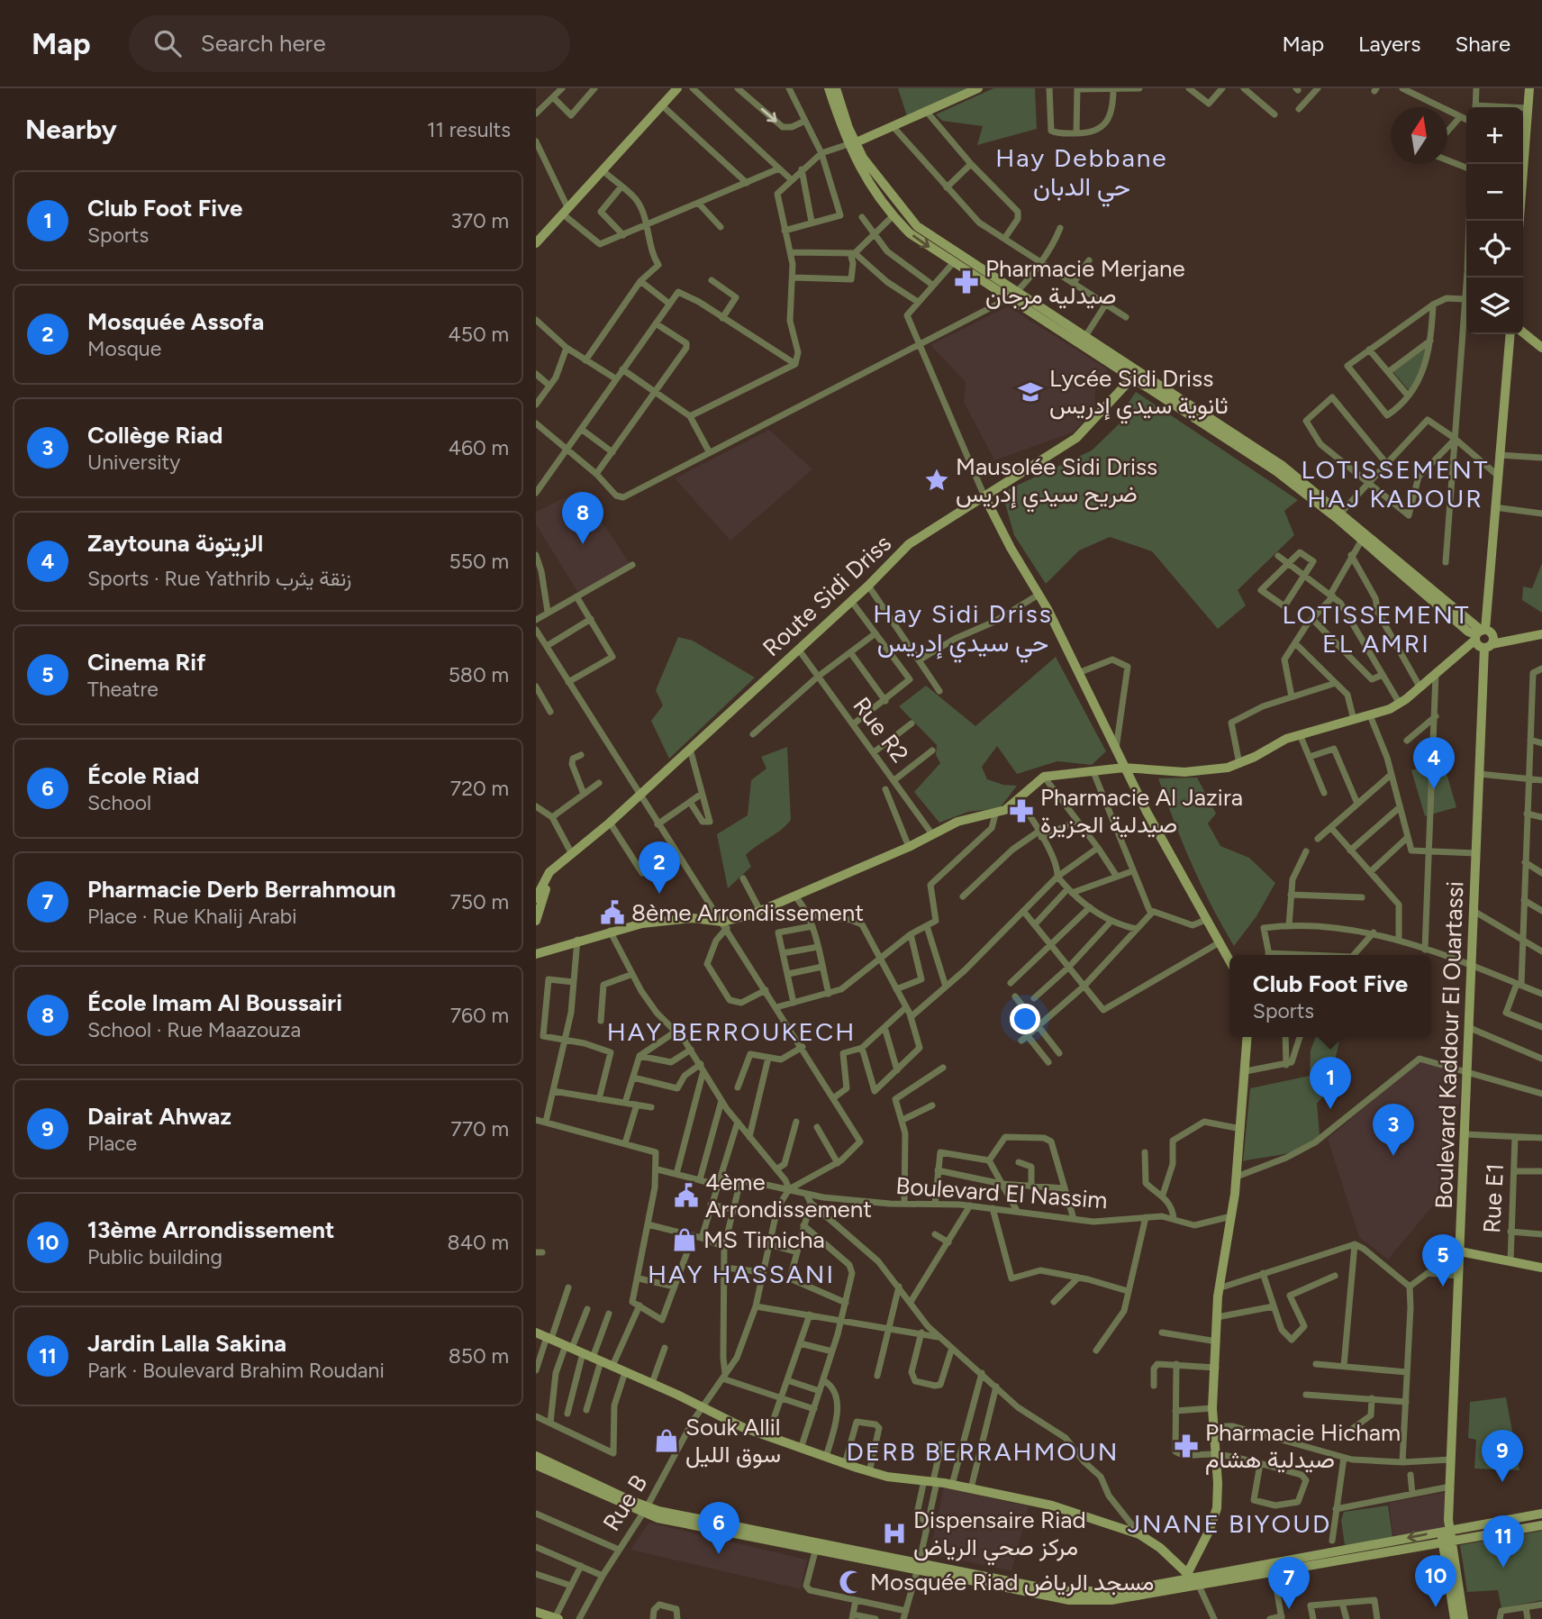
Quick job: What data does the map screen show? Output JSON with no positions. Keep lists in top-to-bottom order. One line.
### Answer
{"streets":{"main road":["Route Sidi Driss","Boulevard Kaddour El Ouartassi"],"street":["Rue R2","Boulevard El Nassim","Rue E1","Rue B"]},"crossings":[["Route Sidi Driss","Rue R2"],["Boulevard El Nassim","Rue B"]],"districts":["Hay Debbane حي الدبان","LOTISSEMENT HAJ KADOUR","Hay Sidi Driss حي سيدي إدريس","LOTISSEMENT EL AMRI","HAY BERROUKECH","HAY HASSANI","DERB BERRAHMOUN","JNANE BIYOUD"],"places":{"pharmacy":["Pharmacie Merjane صيدلية مرجان","Pharmacie Al Jazira صيدلية الجزيرة","Pharmacie Hicham صيدلية هشام"],"school or university":["Lycée Sidi Driss ثانوية سيدي إدريس"],"place":["Mausolée Sidi Driss ضريح سيدي إدريس"],"public building":["8ème Arrondissement","4ème Arrondissement"],"shop":["MS Timicha","Souk Allil سوق الليل"],"hospital":["Dispensaire Riad مركز صحي الرياض"],"mosque":["Mosquée Riad مسجد الرياض"]},"north":"top","page":{"header":"Map","search":"Search here","nav":["Map","Layers","Share"],"heading":["Nearby","11 results"],"map_buttons":["+","−"],"list":[{"mark":"1","name":"Club Foot Five","note":"Sports","value":"370 m"},{"mark":"2","name":"Mosquée Assofa","note":"Mosque","value":"450 m"},{"mark":"3","name":"Collège Riad","note":"University","value":"460 m"},{"mark":"4","name":"Zaytouna الزيتونة","note":"Sports · Rue Yathrib زنقة يثرب","value":"550 m"},{"mark":"5","name":"Cinema Rif","note":"Theatre","value":"580 m"},{"mark":"6","name":"École Riad","note":"School","value":"720 m"},{"mark":"7","name":"Pharmacie Derb Berrahmoun","note":"Place · Rue Khalij Arabi","value":"750 m"},{"mark":"8","name":"École Imam Al Boussairi","note":"School · Rue Maazouza","value":"760 m"},{"mark":"9","name":"Dairat Ahwaz","note":"Place","value":"770 m"},{"mark":"10","name":"13ème Arrondissement","note":"Public building","value":"840 m"},{"mark":"11","name":"Jardin Lalla Sakina","note":"Park · Boulevard Brahim Roudani","value":"850 m"}],"pins":["8","4","2","1","3","5","9","6","11","10","7"],"popup":["Club Foot Five","Sports"]}}
